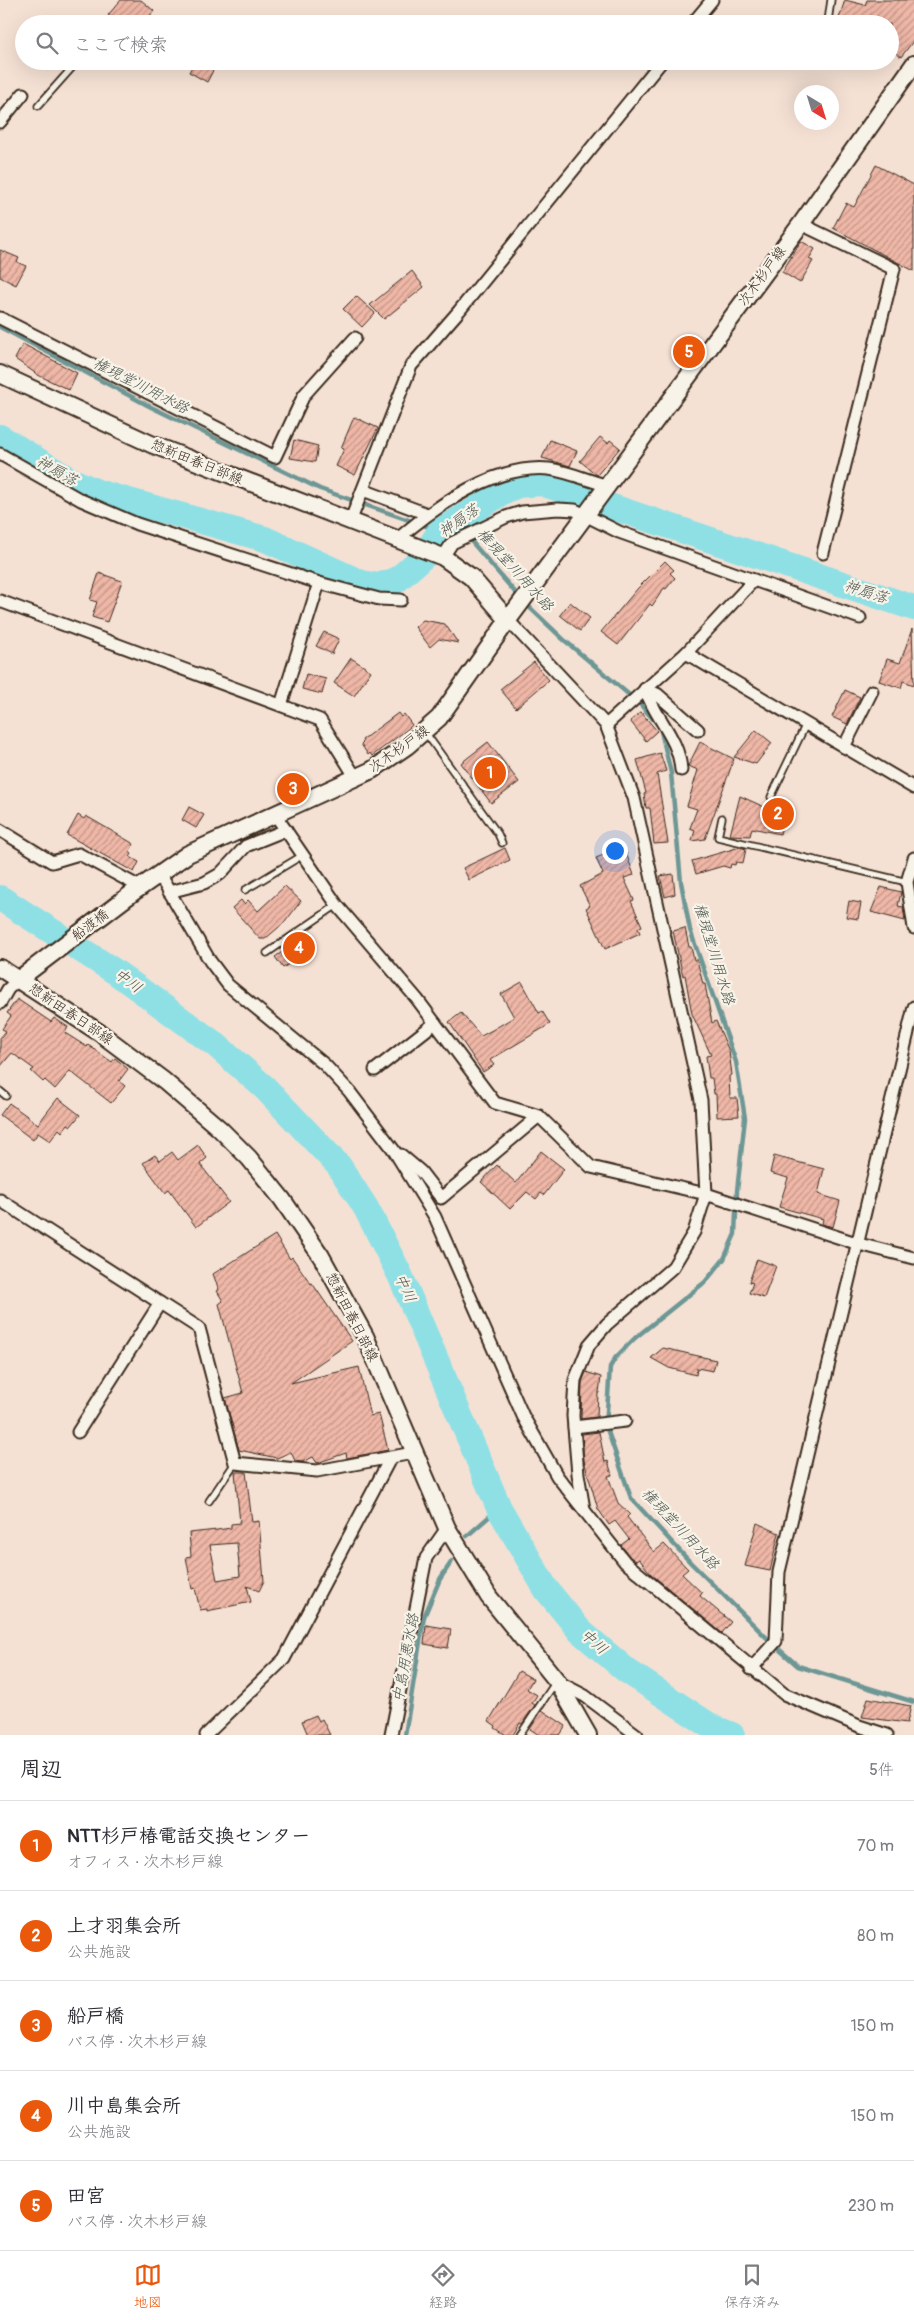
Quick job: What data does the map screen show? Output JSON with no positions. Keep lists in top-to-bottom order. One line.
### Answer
{"streets":{"main road":["次木杉戸線","惣新田春日部線","船渡橋"]},"crossings":[["次木杉戸線","船渡橋"],["惣新田春日部線","船渡橋"]],"water":["権現堂川用水路","神扇落","中川","中島用悪水路"],"north":"bottom right","page":{"search":"ここで検索","pins":["5","1","3","2","4"],"heading":["周辺","5件"],"list":[{"mark":"1","name":"NTT杉戸椿電話交換センター","note":"オフィス · 次木杉戸線","value":"70 m"},{"mark":"2","name":"上才羽集会所","note":"公共施設","value":"80 m"},{"mark":"3","name":"船戸橋","note":"バス停 · 次木杉戸線","value":"150 m"},{"mark":"4","name":"川中島集会所","note":"公共施設","value":"150 m"},{"mark":"5","name":"田宮","note":"バス停 · 次木杉戸線","value":"230 m"}],"nav":["地図","経路","保存済み"]}}
